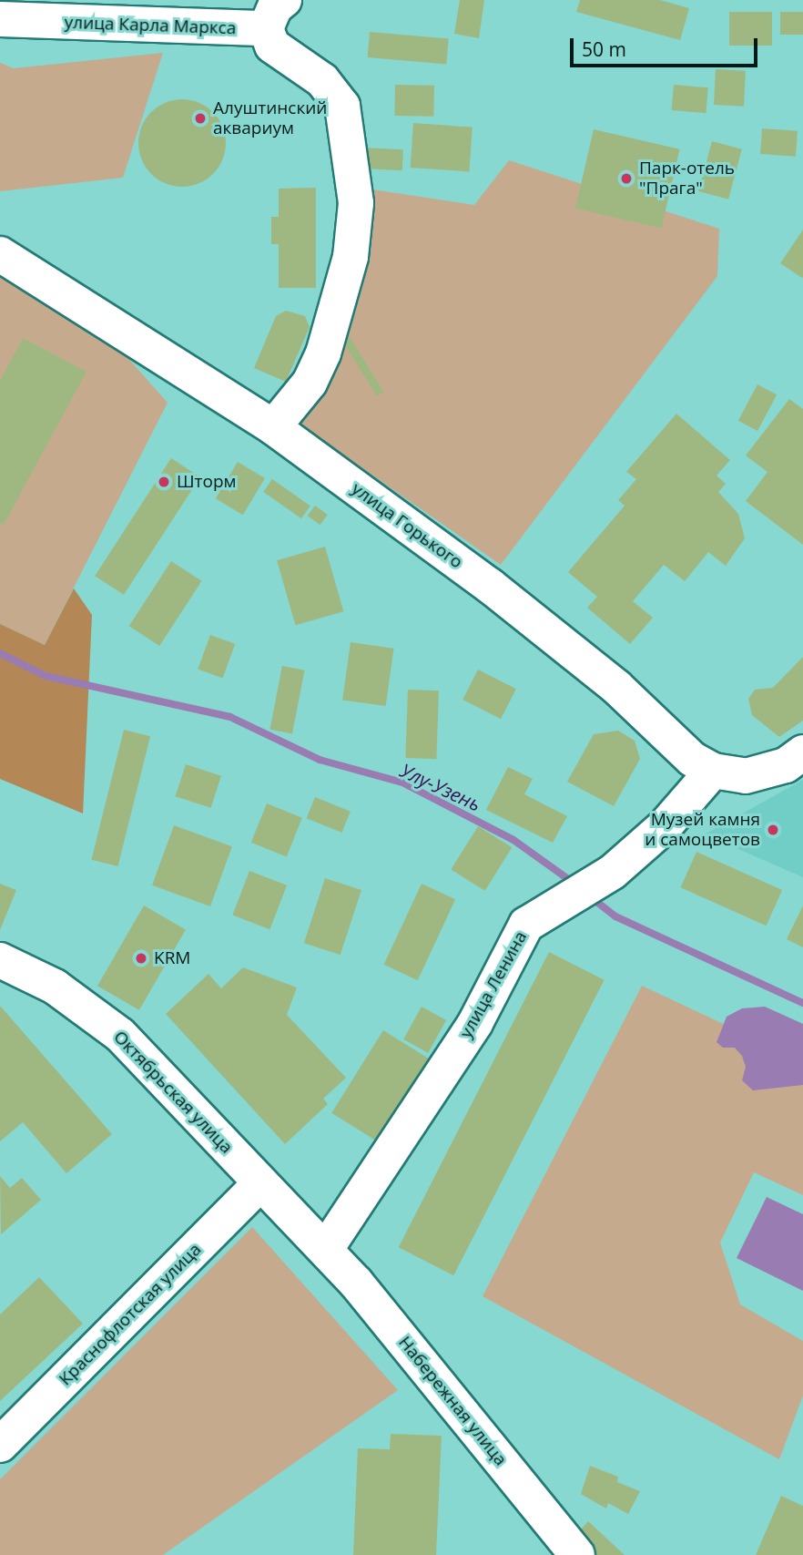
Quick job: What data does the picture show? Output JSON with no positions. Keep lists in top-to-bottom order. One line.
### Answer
{"streets":{"street":["улица Карла Маркса","улица Горького","улица Ленина","Октябрьская улица","Краснофлотская улица","Набережная улица"]},"crossings":[["улица Горького","улица Ленина"],["улица Ленина","Октябрьская улица"],["улица Ленина","Набережная улица"],["Октябрьская улица","Краснофлотская улица"],["Октябрьская улица","Набережная улица"]],"water":["Улу-Узень"],"places":["Алуштинский аквариум","Парк-отель \"Прага\"","Шторм","Музей камня и самоцветов","KRM"],"scale_bar":"50 m"}
